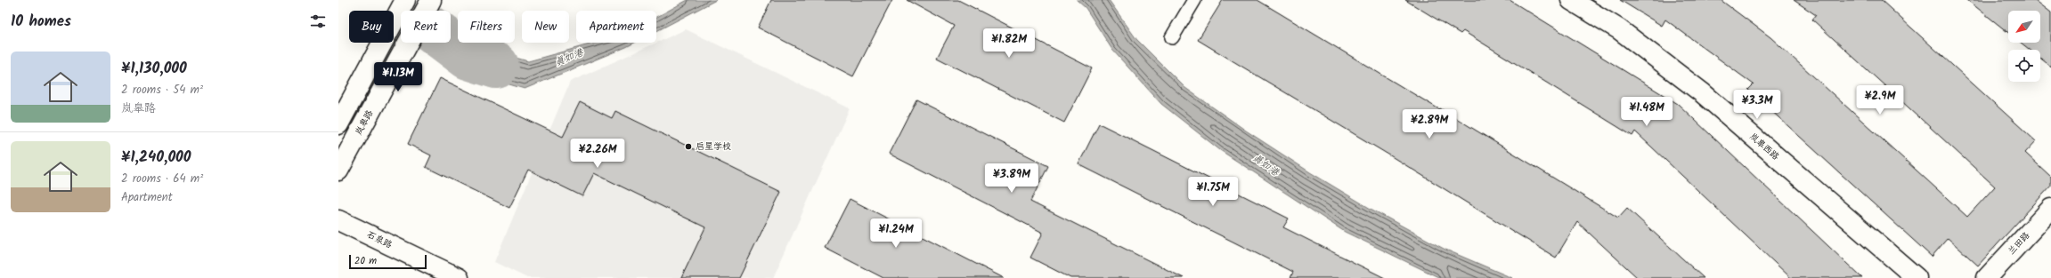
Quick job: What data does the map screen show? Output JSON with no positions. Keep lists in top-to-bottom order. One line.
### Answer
{"streets":{"street":["岚皋路","岚皋西路","石泉路","兰田路"]},"water":["真如港"],"places":["启星学校"],"scale_bar":"20 m","north":"bottom left","page":{"heading":"10 homes","chip":["Buy","Rent","Filters","New","Apartment"],"price":["¥1.82M","¥1.13M","¥2.9M","¥3.3M","¥1.48M","¥2.89M","¥2.26M","¥3.89M","¥1.75M","¥1.24M"],"list":[{"name":"¥1,130,000","note":"2 rooms · 54 m² · 岚皋路"},{"name":"¥1,240,000","note":"2 rooms · 64 m² · Apartment"}],"scale":"20 m"}}
